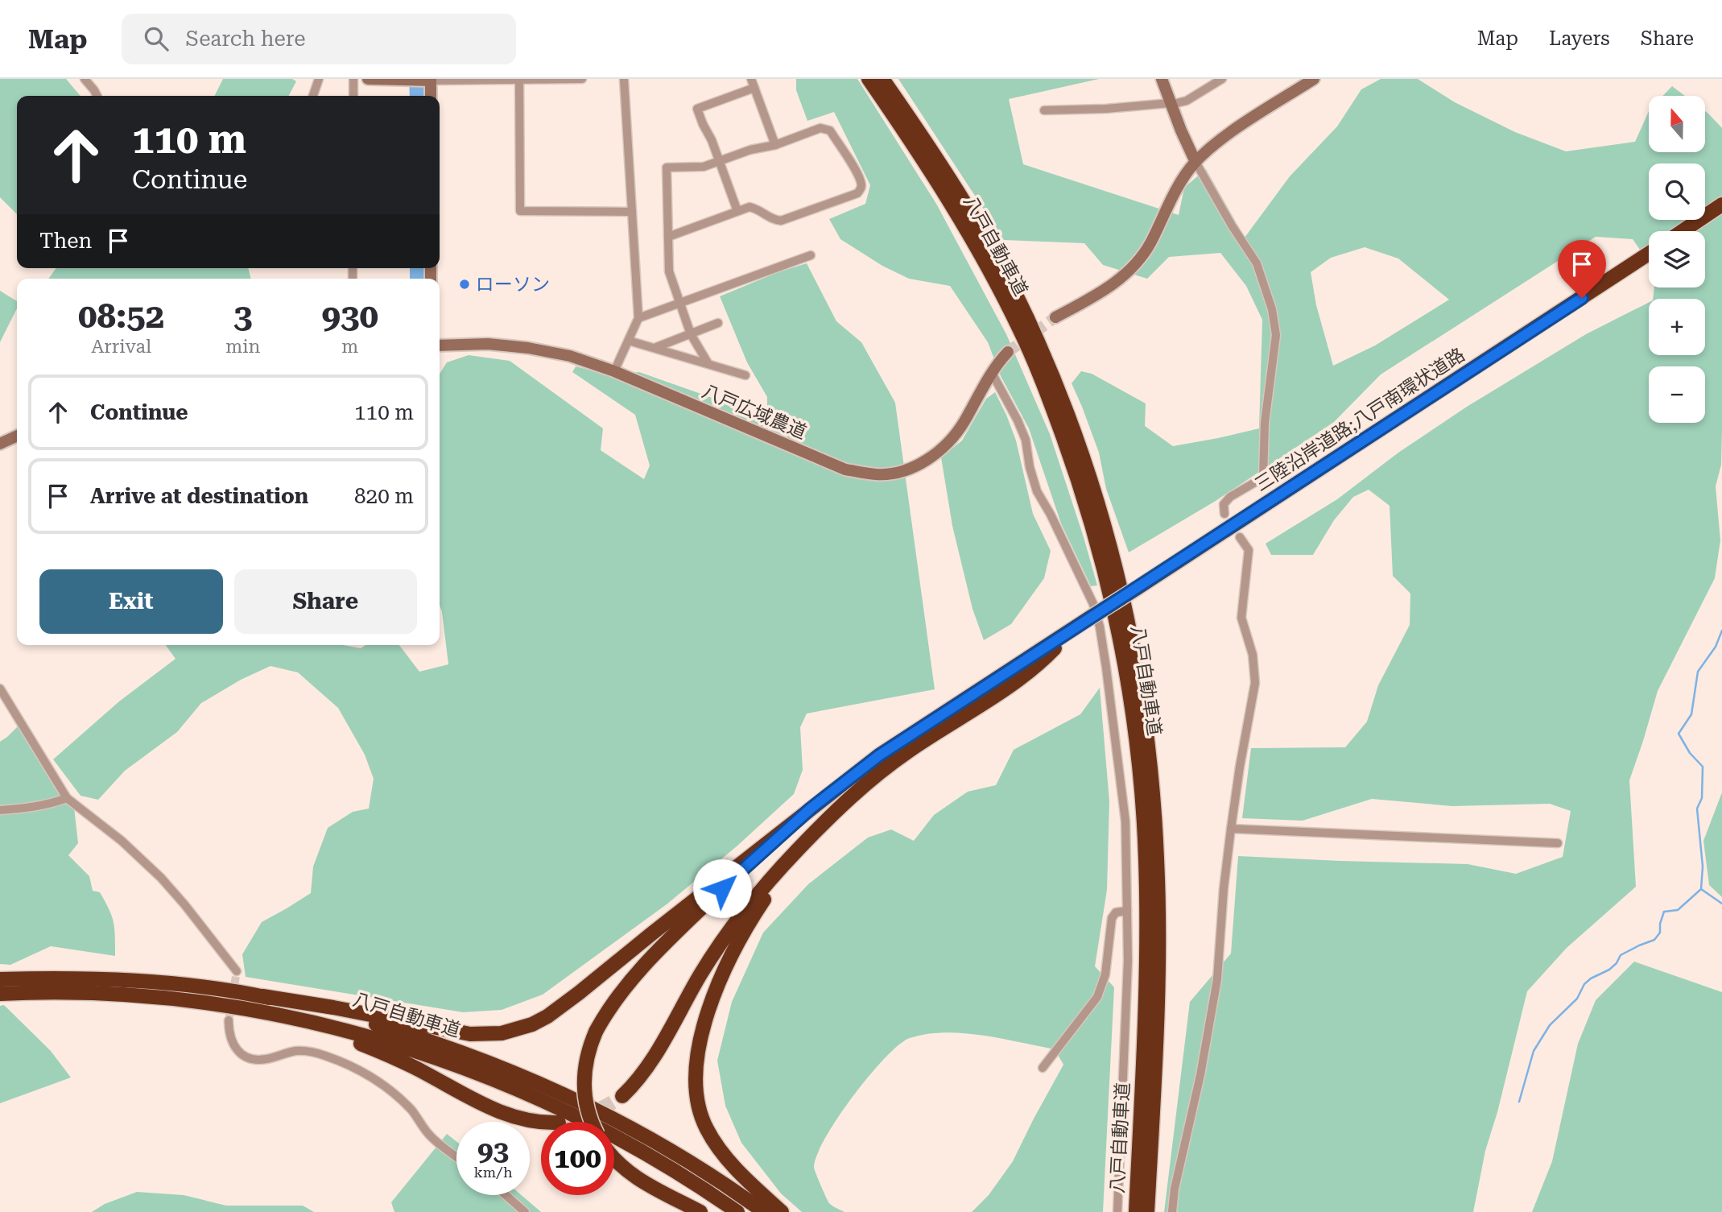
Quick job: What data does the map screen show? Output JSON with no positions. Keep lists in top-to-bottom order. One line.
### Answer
{"streets":{"highway":["八戸自動車道","三陸沿岸道路;八戸南環状道路"],"street":["八戸広域農道"]},"places":["ローソン"],"north":"top","page":{"header":"Map","search":"Search here","nav":["Map","Layers","Share"],"map_buttons":["+","−"],"turn":["110 m","Continue"],"then":"Then","eta":["08:52","Arrival","3","min","930","m"],"list":[{"name":"Continue","value":"110 m"},{"name":"Arrive at destination","value":"820 m"}],"buttons":["Exit","Share"],"speed":"93 km/h","limit":"100"}}
